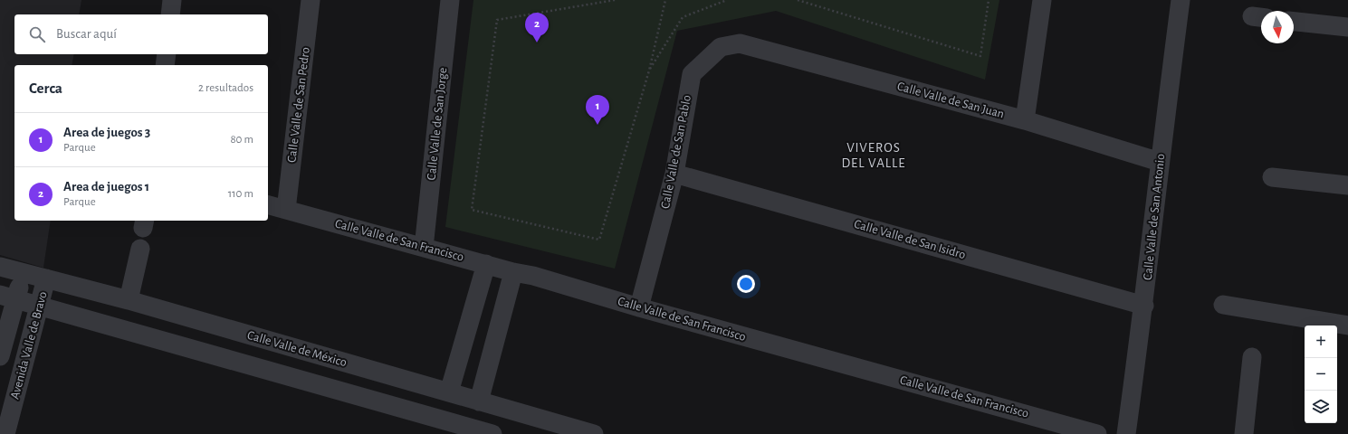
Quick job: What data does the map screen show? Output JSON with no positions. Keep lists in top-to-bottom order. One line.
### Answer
{"streets":{"street":["Calle Valle de San Juan","Calle Valle de San Pedro","Calle Valle de San Jorge","Calle Valle de San Pablo","Calle Valle de San Antonio","Calle Valle de San Isidro","Calle Valle de San Francisco","Avenida Valle de Bravo","Calle Valle de México"]},"crossings":[["Calle Valle de San Juan","Calle Valle de San Pablo"],["Calle Valle de San Juan","Calle Valle de San Antonio"],["Calle Valle de San Pedro","Calle Valle de San Francisco"],["Calle Valle de San Jorge","Calle Valle de San Francisco"],["Calle Valle de San Pablo","Calle Valle de San Isidro"],["Calle Valle de San Pablo","Calle Valle de San Francisco"],["Calle Valle de San Antonio","Calle Valle de San Isidro"],["Avenida Valle de Bravo","Calle Valle de México"]],"districts":["VIVEROS DEL VALLE"],"north":"bottom","page":{"pins":["2","1"],"search":"Buscar aquí","heading":["Cerca","2 resultados"],"list":[{"mark":"1","name":"Area de juegos 3","note":"Parque","value":"80 m"},{"mark":"2","name":"Area de juegos 1","note":"Parque","value":"110 m"}],"map_buttons":["+","−"]}}
